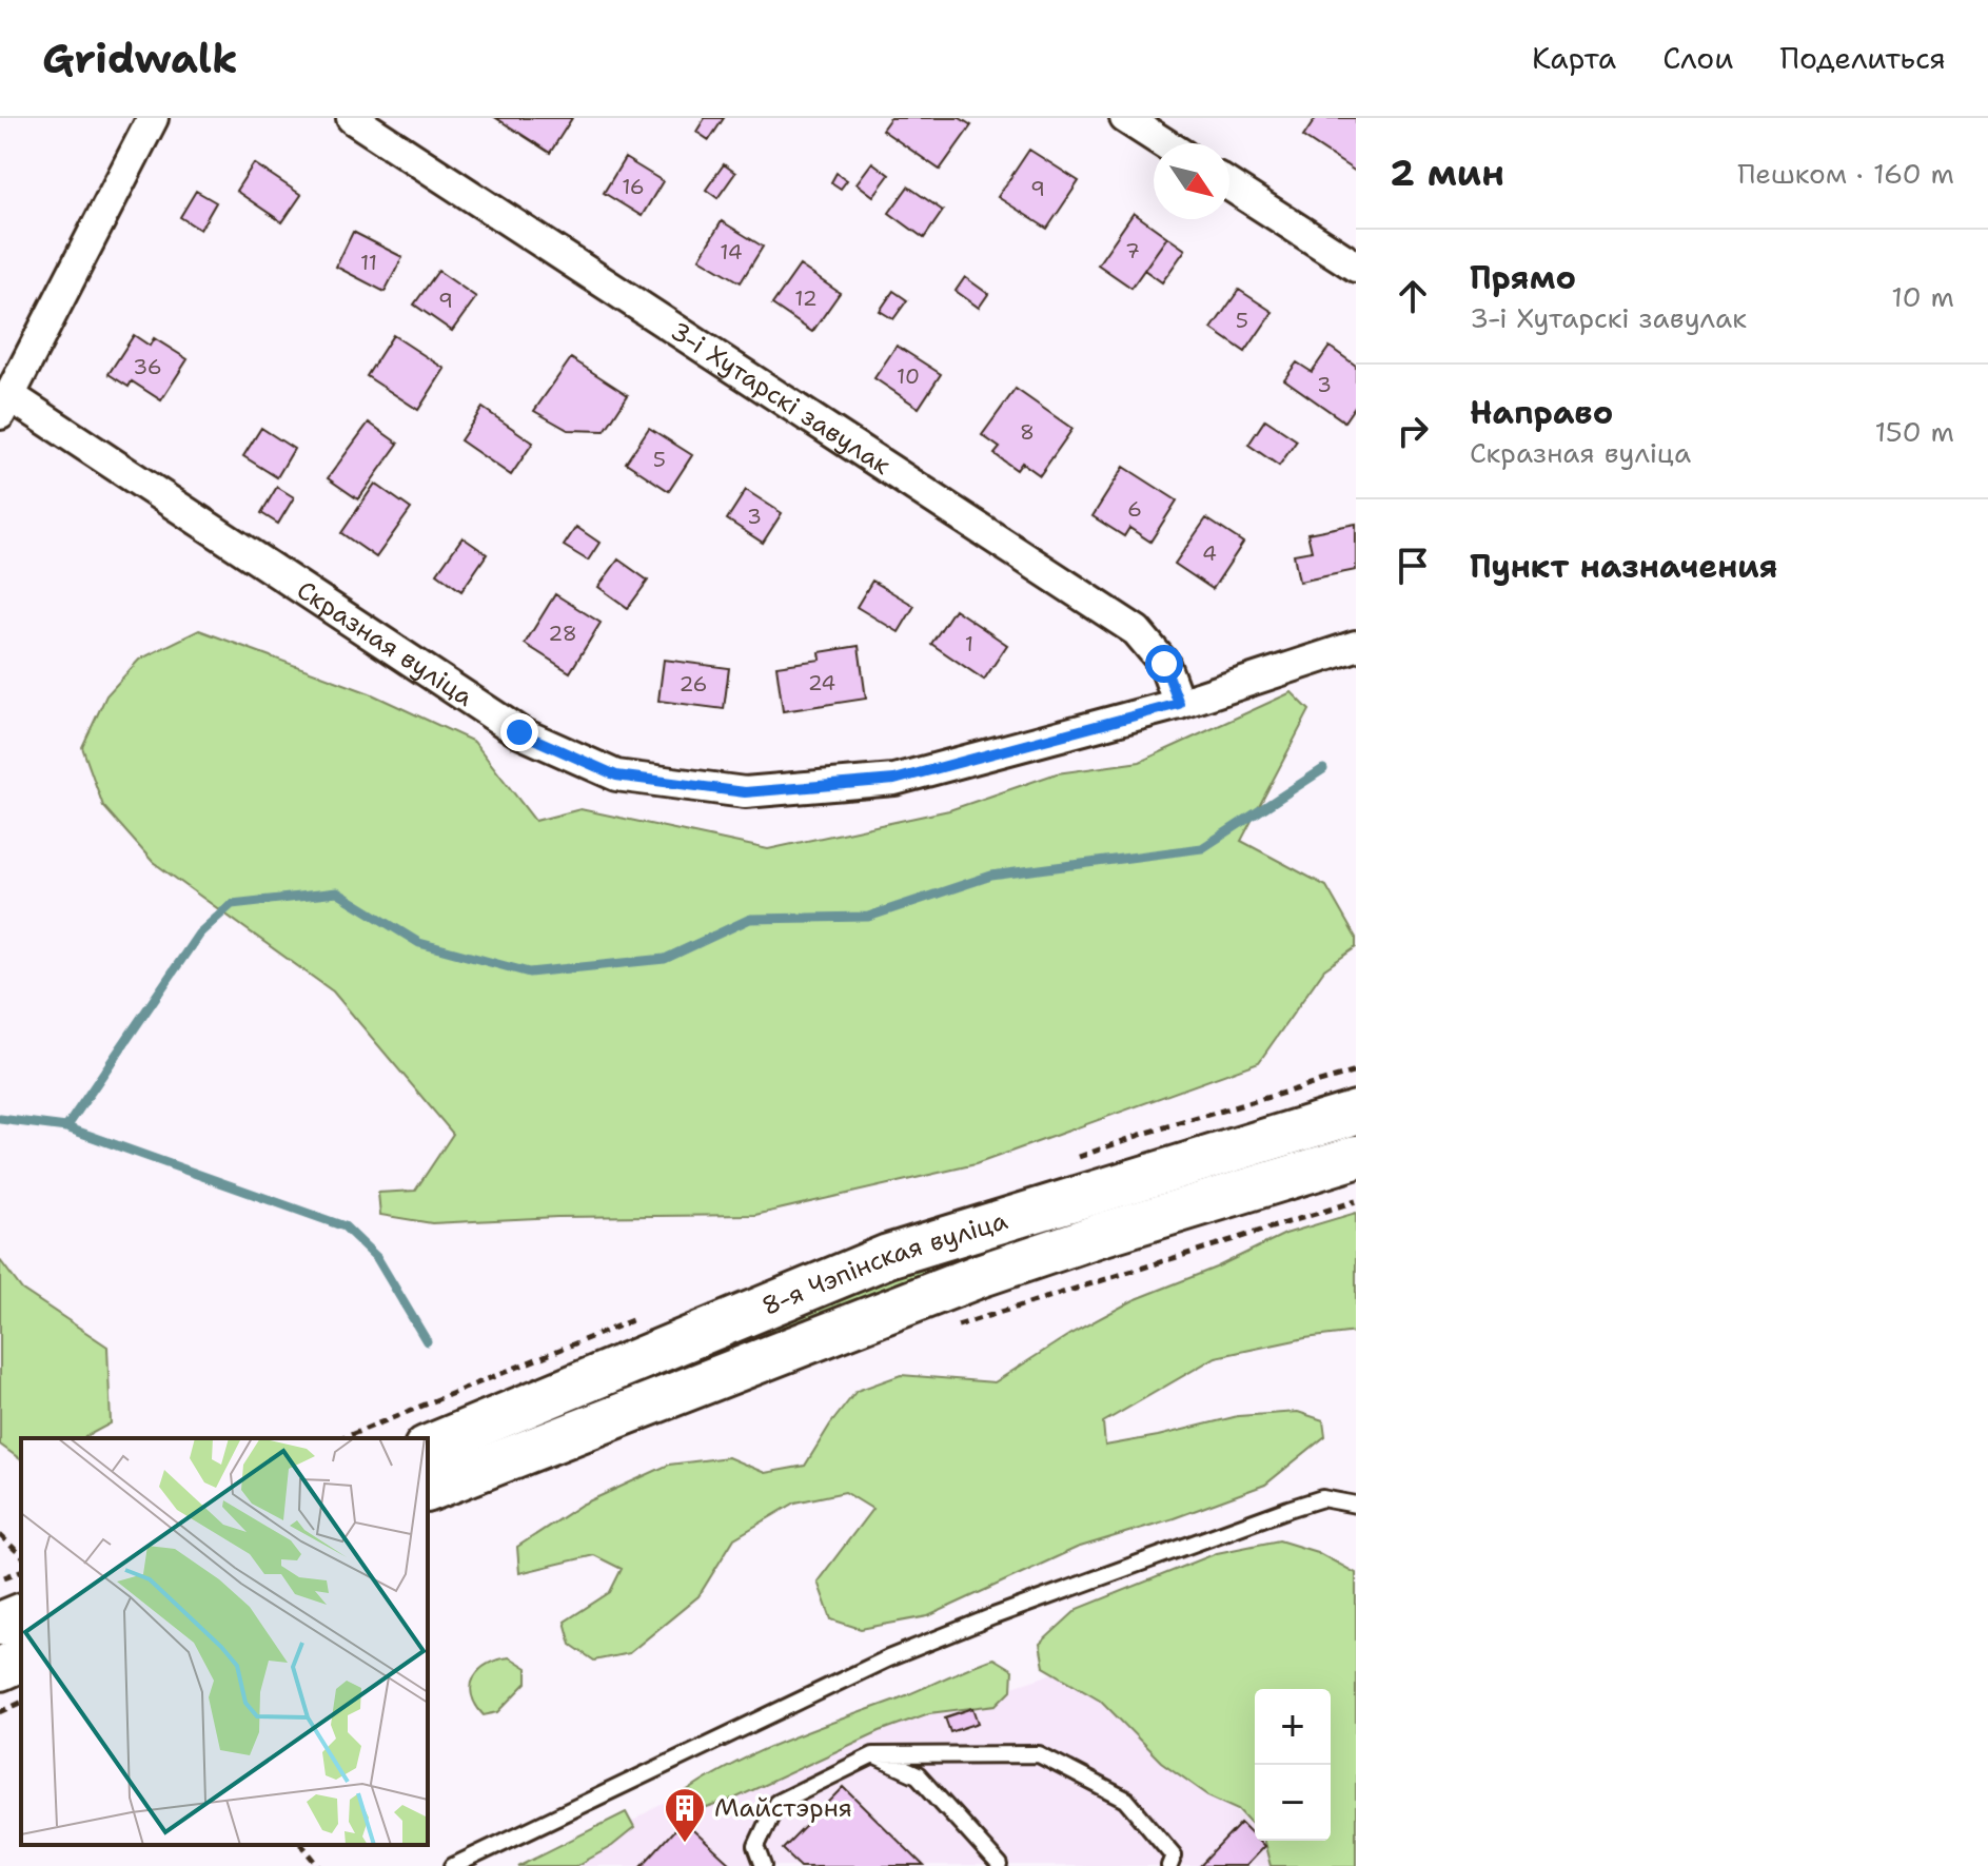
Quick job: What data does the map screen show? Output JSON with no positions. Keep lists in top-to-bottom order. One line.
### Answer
{"streets":{"main road":["8-я Чэпінская вуліца"],"street":["3-і Хутарскі завулак","Скразная вуліца"]},"crossings":[["3-і Хутарскі завулак","Скразная вуліца"]],"places":{"building":["Майстэрня"]},"house_numbers":["16","9","7","14","11","12","9","5","36","10","3","8","5","6","3","4","28","1","24","26"],"north":"bottom right","page":{"header":"Gridwalk","nav":["Карта","Слои","Поделиться"],"heading":["2 мин","Пешком · 160 m"],"list":[["Прямо","3-і Хутарскі завулак","10 m"],["Направо","Скразная вуліца","150 m"],"Пункт назначения"],"map_buttons":["+","−"]}}
